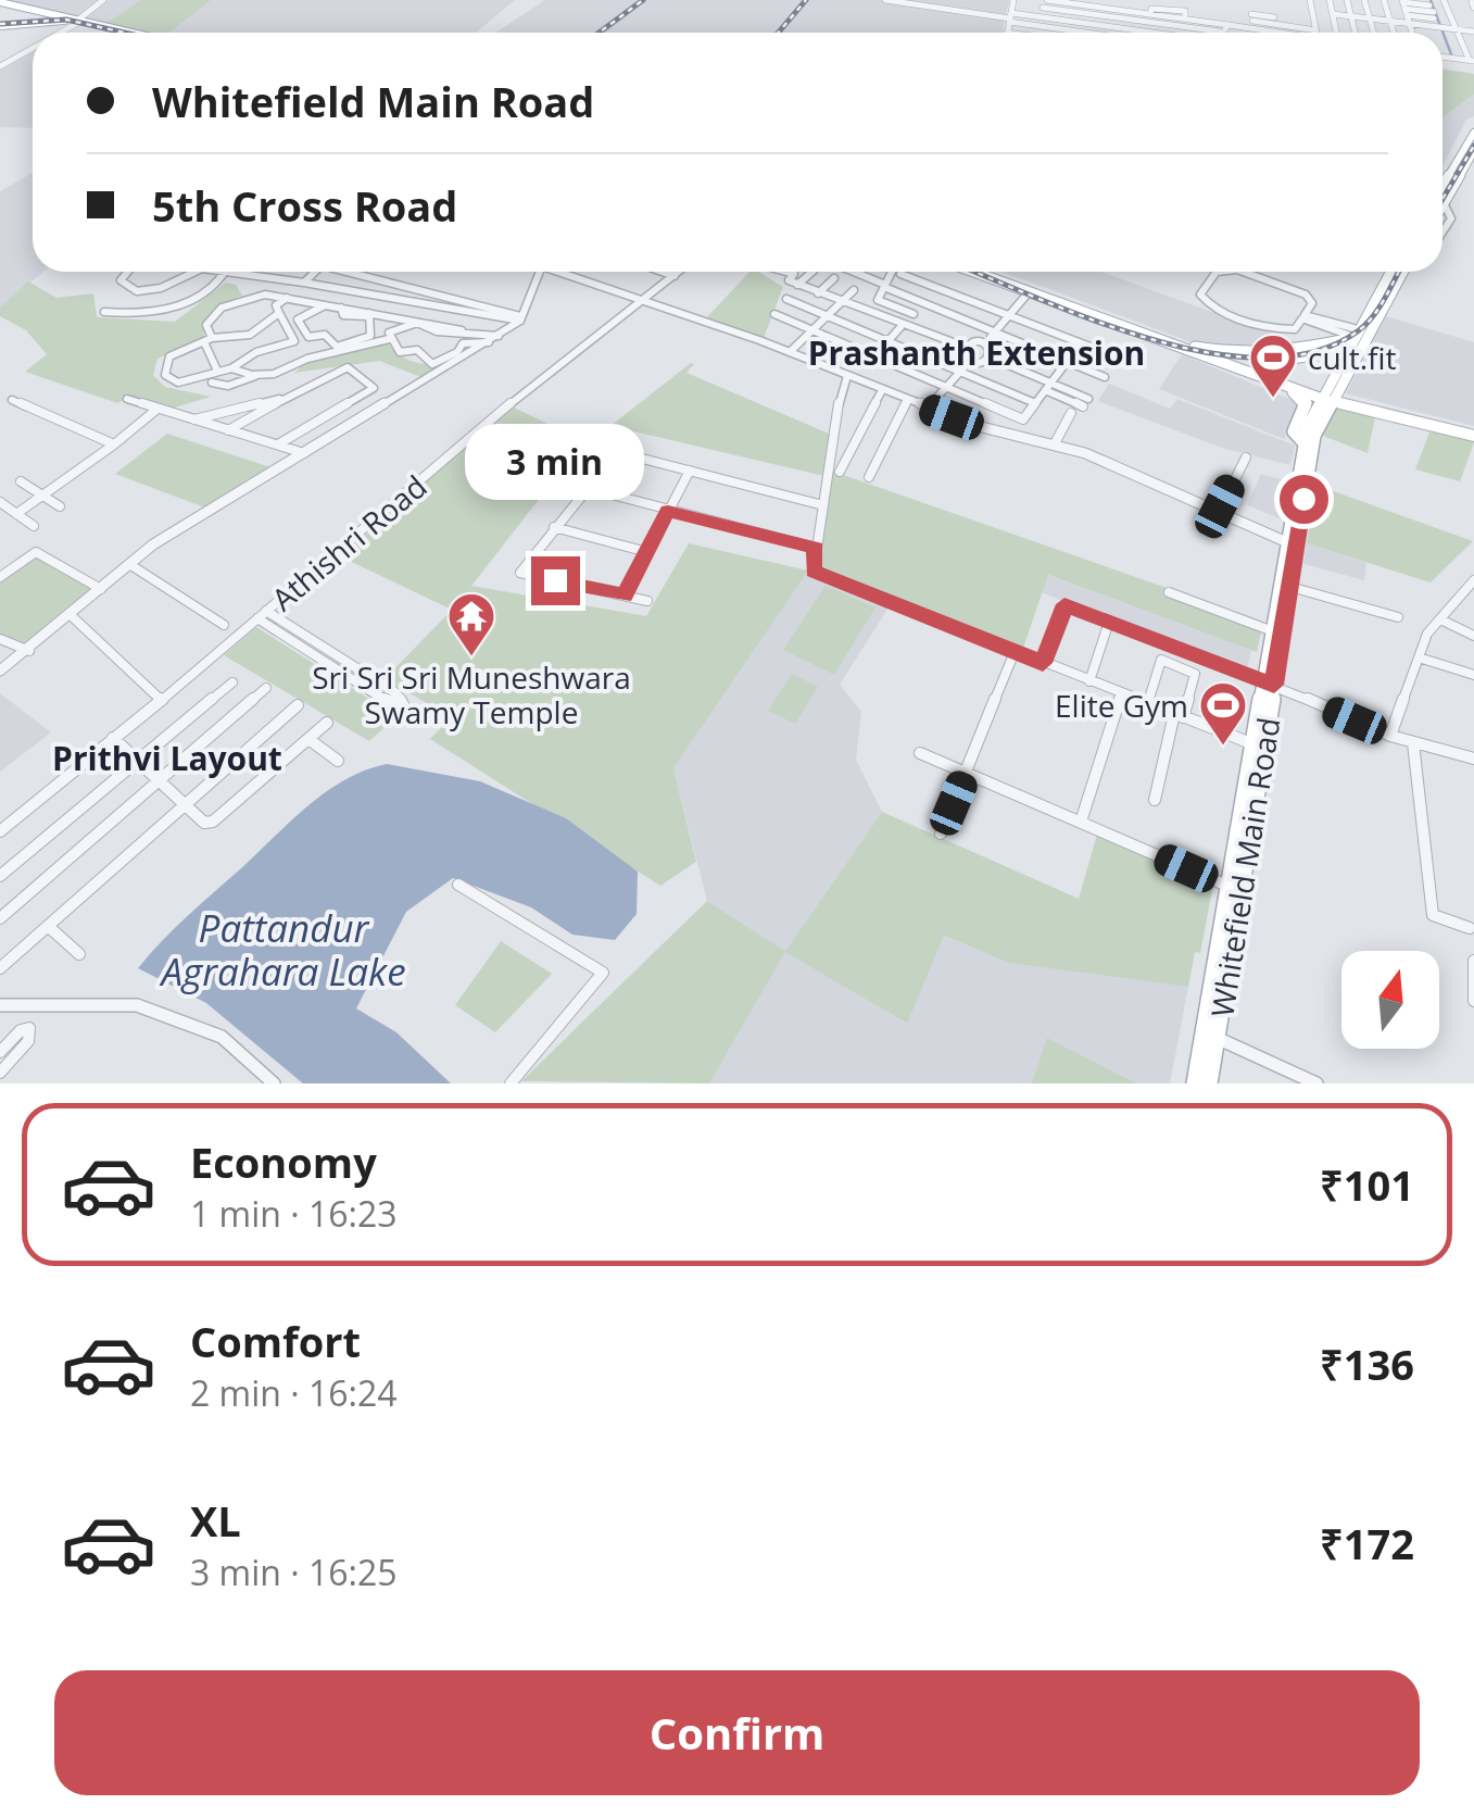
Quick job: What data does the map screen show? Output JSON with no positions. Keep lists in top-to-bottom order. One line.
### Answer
{"streets":{"main road":["Whitefield Main Road"],"street":["Athishri Road"]},"districts":["Prashanth Extension","Prithvi Layout"],"water":["Pattandur Agrahara Lake"],"places":{"sports":["cult.fit","Elite Gym"],"temple":["Sri Sri Sri Muneshwara Swamy Temple"]},"north":"top","page":{"banner":["Whitefield Main Road","5th Cross Road"],"bubble":"3 min","list":[{"name":"Economy","note":"1 min · 16:23","value":"₹101"},{"name":"Comfort","note":"2 min · 16:24","value":"₹136"},{"name":"XL","note":"3 min · 16:25","value":"₹172"}],"buttons":"Confirm"}}
